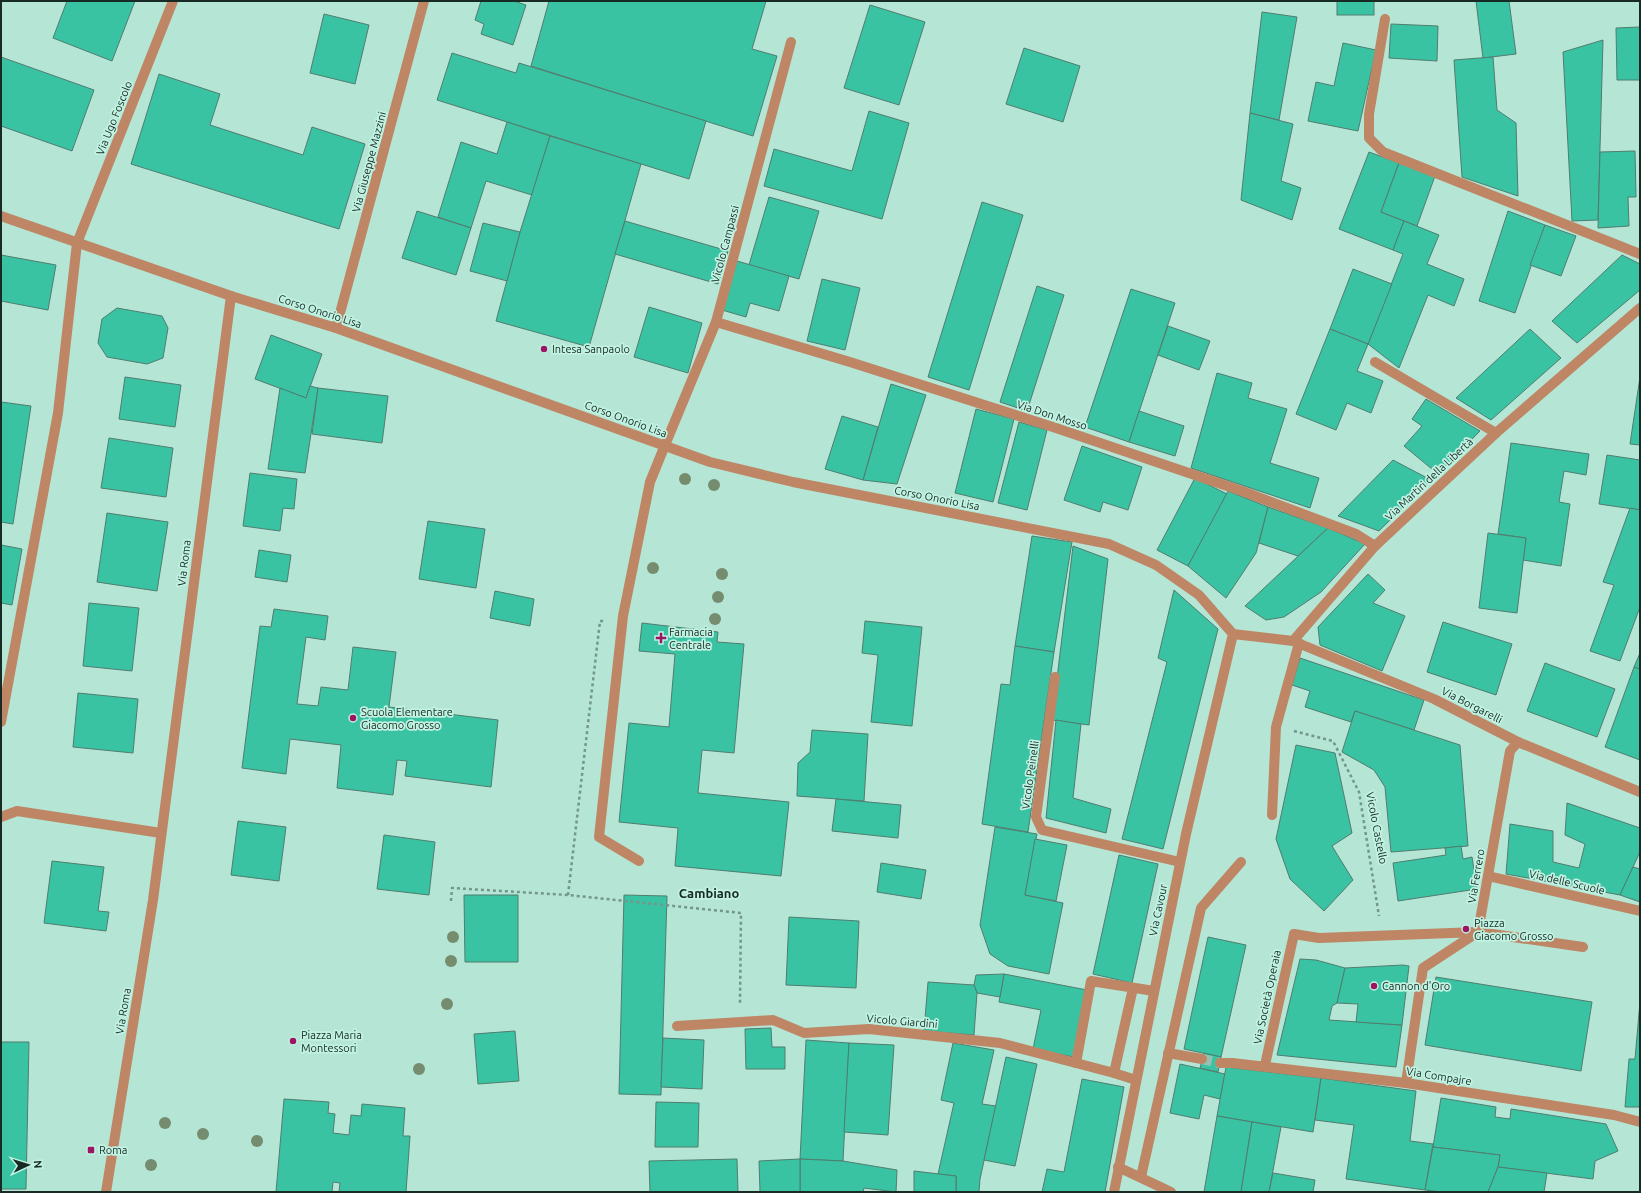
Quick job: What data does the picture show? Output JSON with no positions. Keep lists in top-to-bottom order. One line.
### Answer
{"streets":{"street":["Via Ugo Foscolo","Via Giuseppe Mazzini","Vicolo Campassi","Corso Onorio Lisa","Via Don Mosso","Via Martiri della Libertà","Via Roma","Via Borgarelli","Vicolo Peinelli","Via Ferrero","Via delle Scuole","Via Cavour","Via Società Operaia","Vicolo Giardini","Via Compajre"],"path":["Vicolo Castello"]},"crossings":[["Via Ugo Foscolo","Corso Onorio Lisa"],["Via Giuseppe Mazzini","Corso Onorio Lisa"],["Vicolo Campassi","Corso Onorio Lisa"],["Vicolo Campassi","Via Don Mosso"],["Corso Onorio Lisa","Via Roma"],["Corso Onorio Lisa","Via Cavour"],["Via Don Mosso","Via Martiri della Libertà"],["Via Martiri della Libertà","Via Borgarelli"],["Via Borgarelli","Via Ferrero"],["Vicolo Peinelli","Via Cavour"],["Vicolo Castello","Via Società Operaia"],["Via Ferrero","Via delle Scuole"],["Via Cavour","Vicolo Giardini"],["Via Società Operaia","Via Compajre"]],"districts":["Cambiano"],"places":{"other":["Intesa Sanpaolo","Scuola Elementare Giacomo Grosso","Piazza Giacomo Grosso","Cannon d'Oro","Piazza Maria Montessori"],"health":["Farmacia Centrale"],"transit":["Roma"]},"north":"right"}
